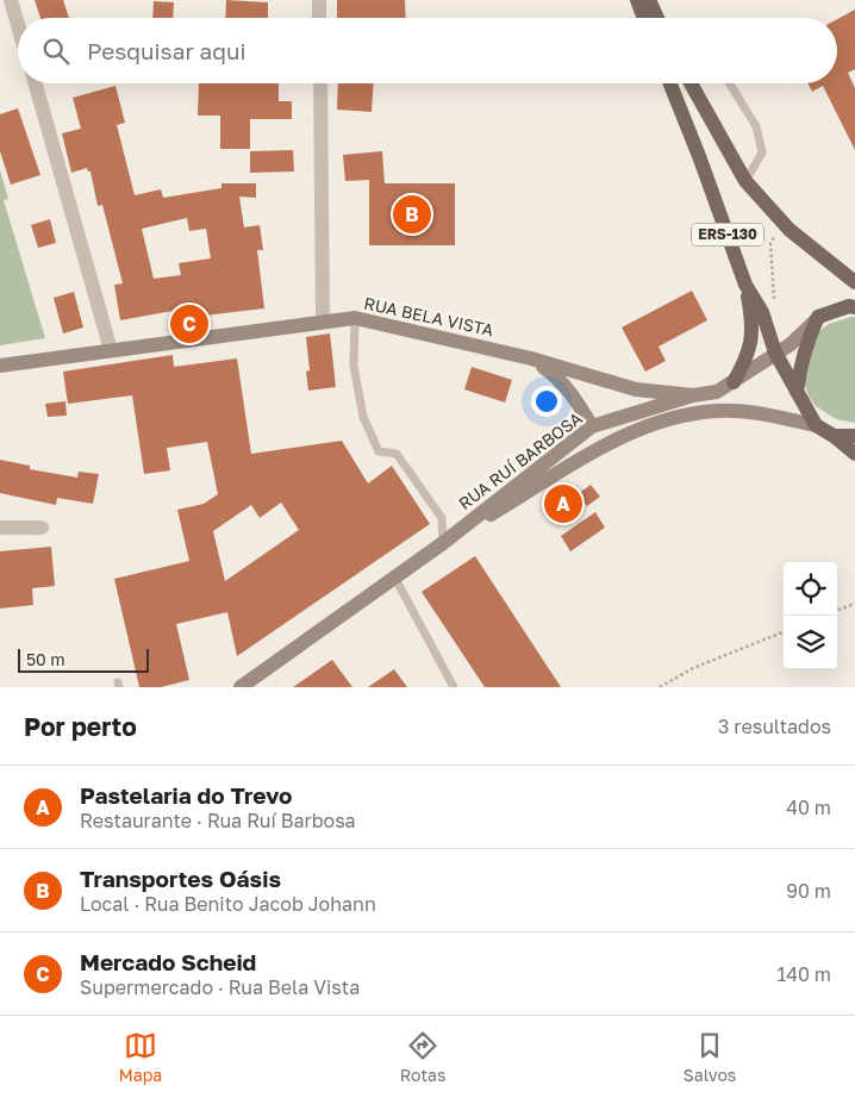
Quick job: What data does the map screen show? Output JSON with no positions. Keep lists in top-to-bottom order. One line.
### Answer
{"streets":{"main road":["ERS-130","RUA BELA VISTA","RUA RUÍ BARBOSA"]},"crossings":[["ERS-130","RUA RUÍ BARBOSA"],["RUA BELA VISTA","RUA RUÍ BARBOSA"]],"scale_bar":"50 m","page":{"search":"Pesquisar aqui","pins":["B","C","A"],"scale":"50 m","heading":["Por perto","3 resultados"],"list":[{"mark":"A","name":"Pastelaria do Trevo","note":"Restaurante · Rua Ruí Barbosa","value":"40 m"},{"mark":"B","name":"Transportes Oásis","note":"Local · Rua Benito Jacob Johann","value":"90 m"},{"mark":"C","name":"Mercado Scheid","note":"Supermercado · Rua Bela Vista","value":"140 m"}],"nav":["Mapa","Rotas","Salvos"]}}
